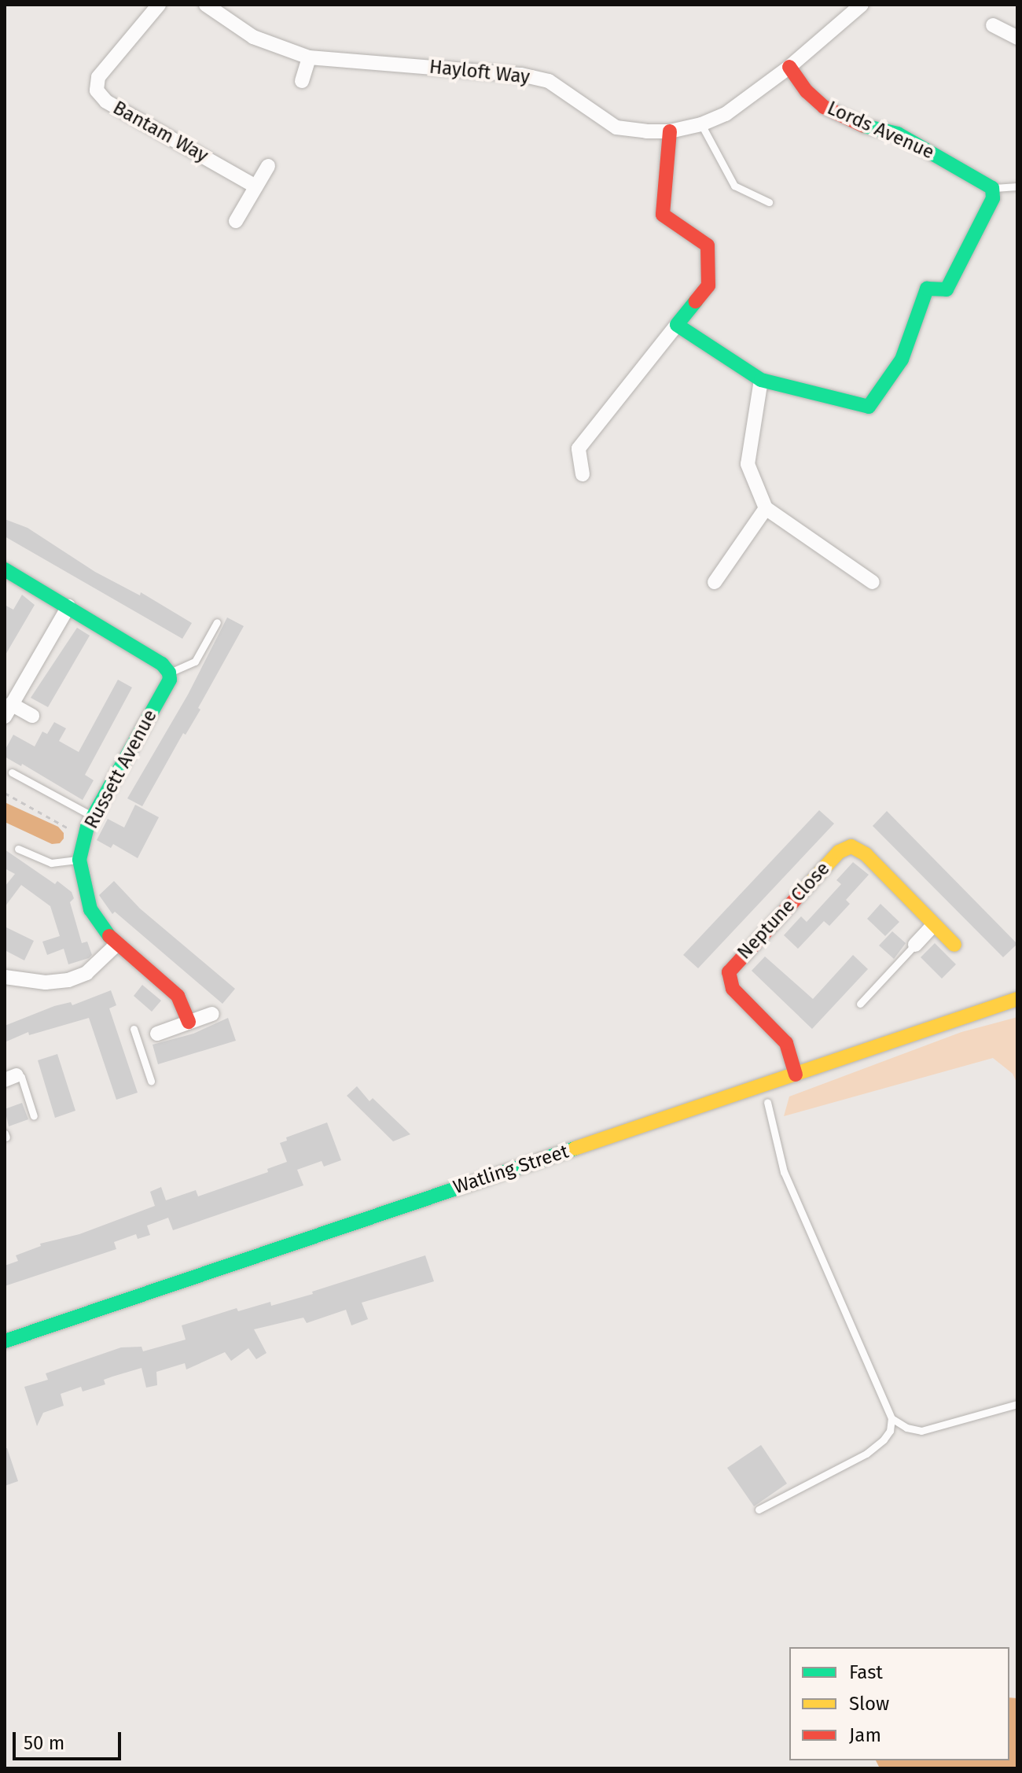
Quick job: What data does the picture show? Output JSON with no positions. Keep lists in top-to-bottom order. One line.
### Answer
{"streets":{"main road":["Lords Avenue","Russett Avenue","Neptune Close","Watling Street"],"street":["Hayloft Way","Bantam Way"]},"crossings":[["Hayloft Way","Lords Avenue"],["Neptune Close","Watling Street"]],"legend":["Fast","Slow","Jam"],"scale_bar":"50 m"}
